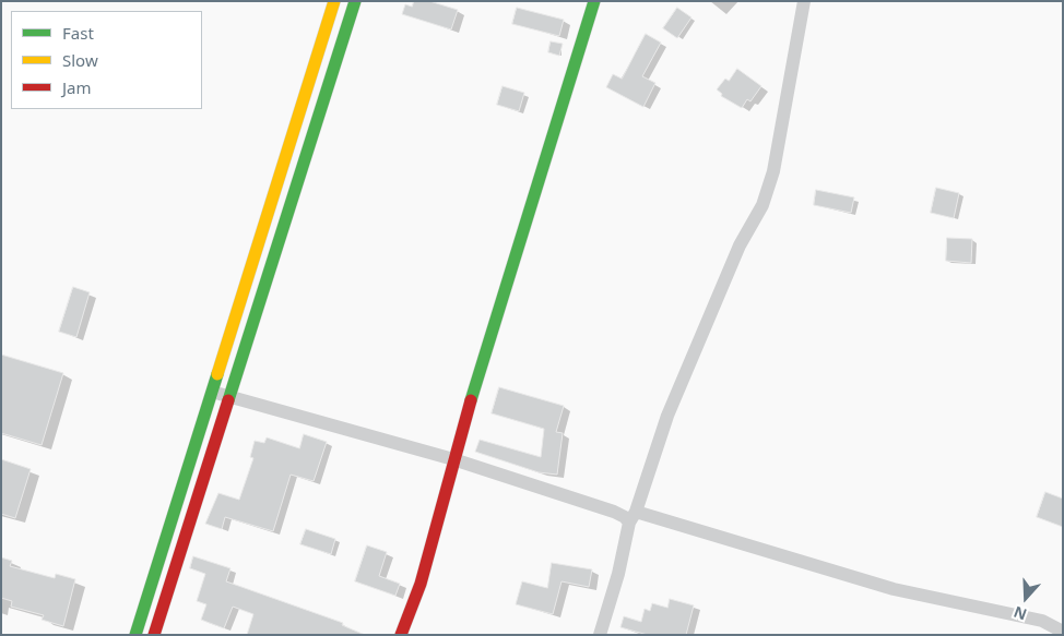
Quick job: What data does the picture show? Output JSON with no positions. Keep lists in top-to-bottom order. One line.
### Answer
{"legend":["Fast","Slow","Jam"],"north":"bottom"}
